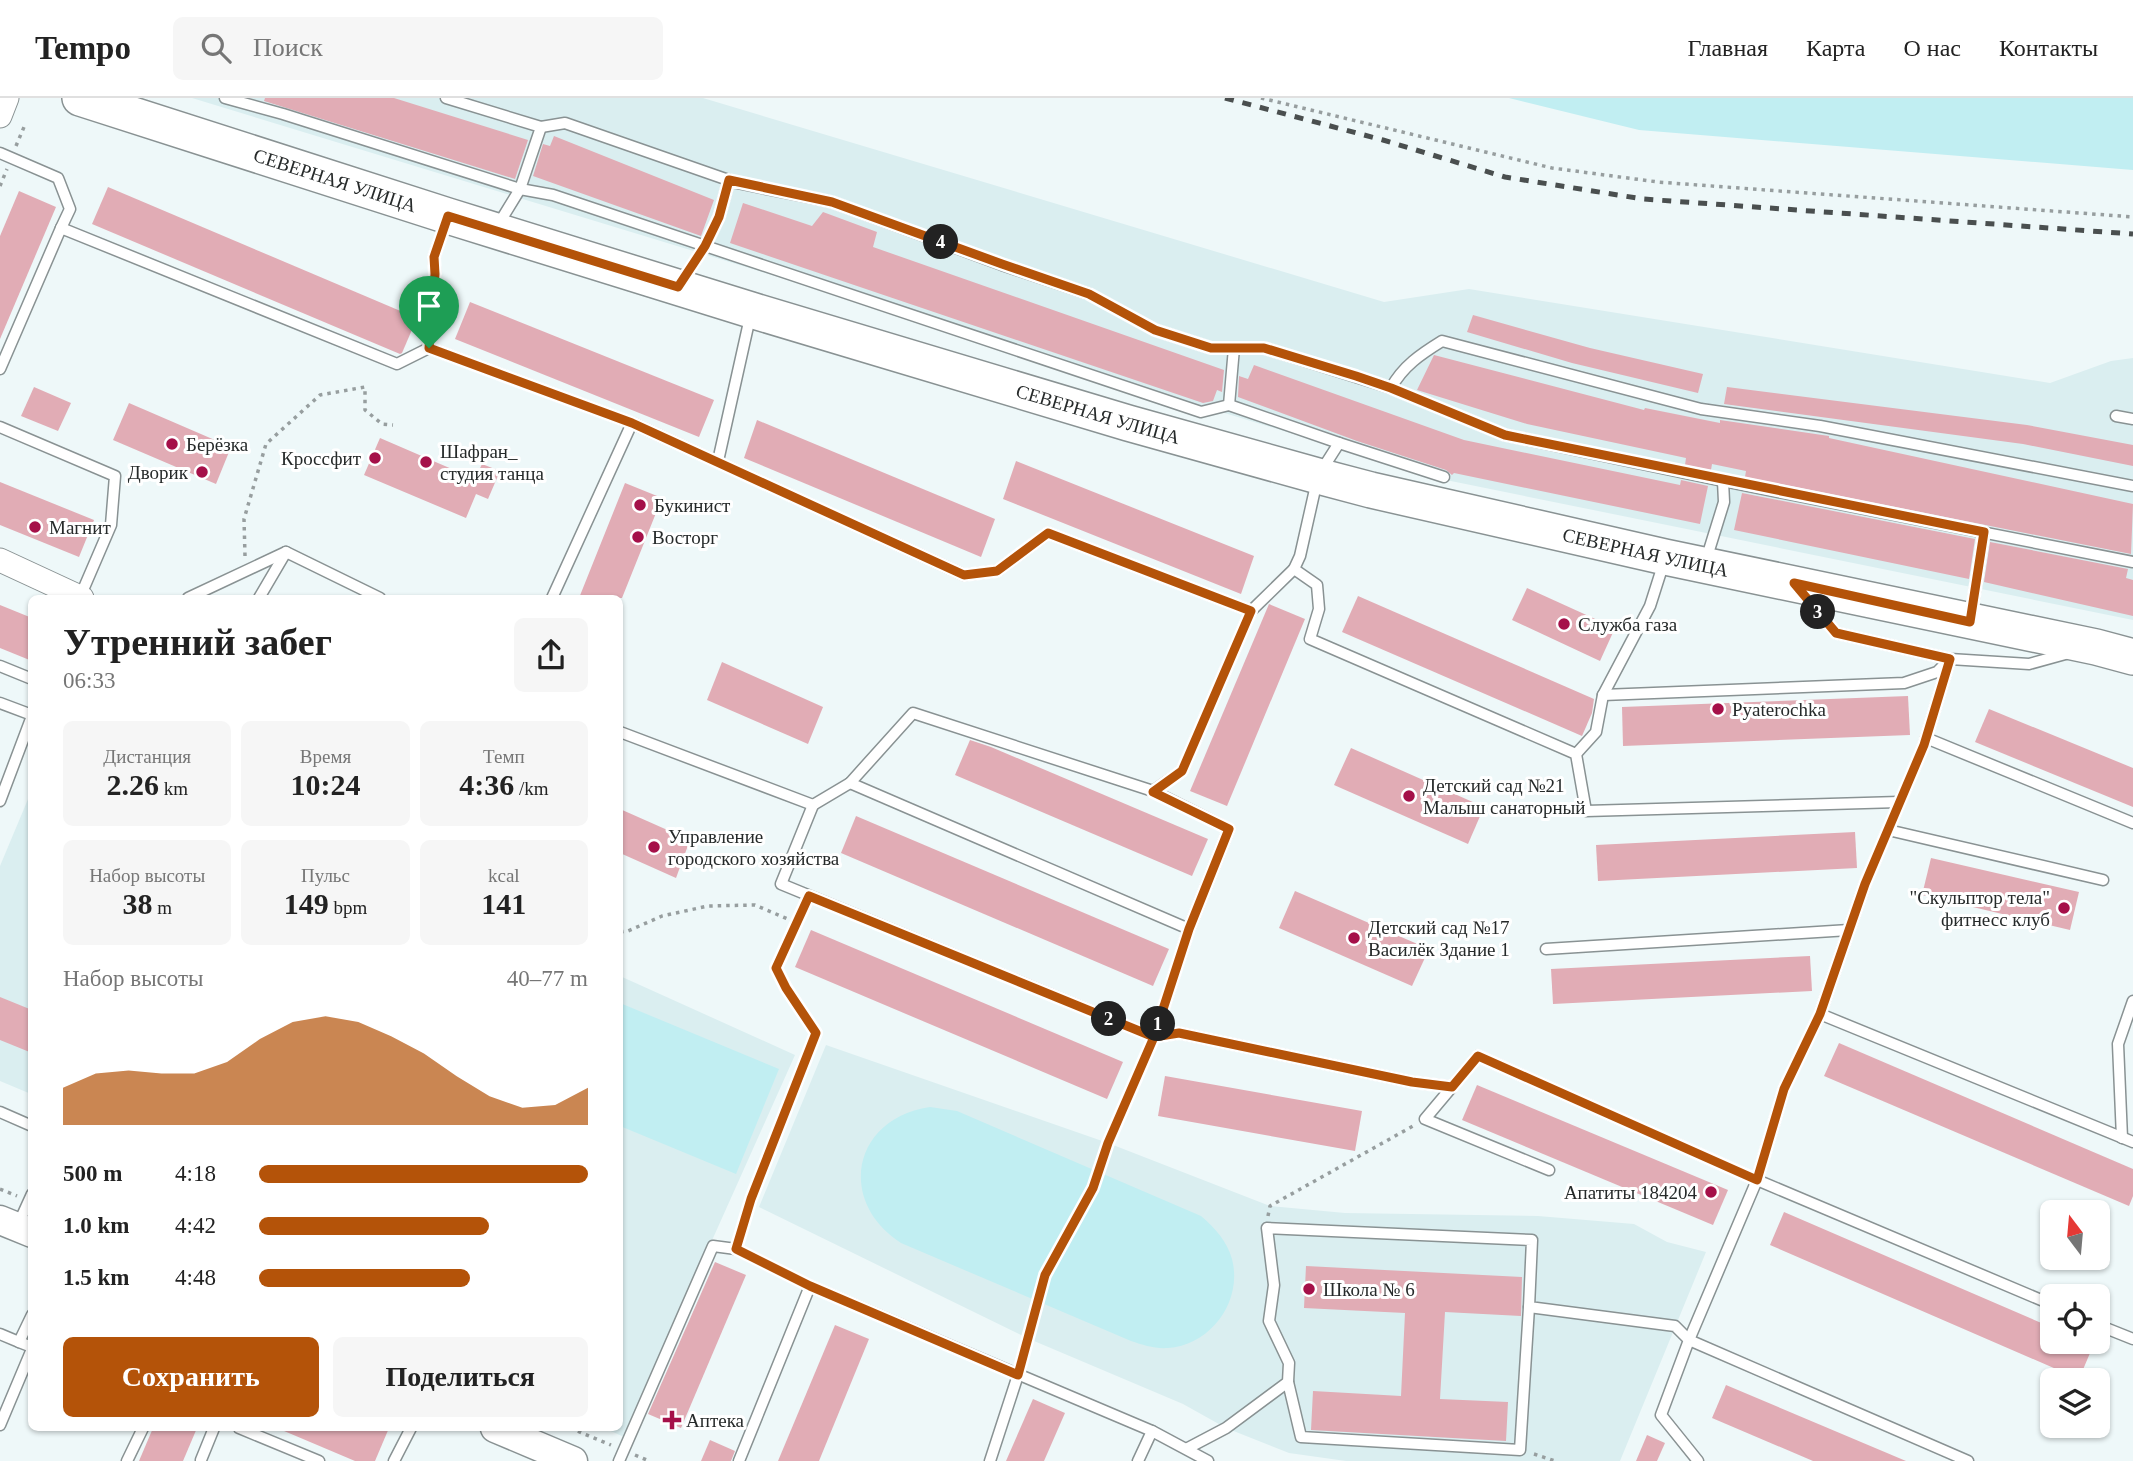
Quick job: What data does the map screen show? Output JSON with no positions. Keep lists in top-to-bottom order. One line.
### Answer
{"streets":{"main road":["СЕВЕРНАЯ УЛИЦА"]},"places":{"other":["Берёзка","Кроссфит","Шафран_ студия танца","Дворик","Букинист","Магнит","Восторг","Служба газа","Pyaterochka","Детский сад №21 Малыш санаторный","Управление городского хозяйства","\"Скульптор тела\" фитнесс клуб","Детский сад №17 Василёк Здание 1","Апатиты 184204","Школа № 6"],"health":["Аптека"]},"north":"top","page":{"header":"Tempo","search":"Поиск","nav":["Главная","Карта","О нас","Контакты"],"pins":["4","3","2","1"],"heading":["Утренний забег","06:33"],"stats":[["Дистанция","2.26 km"],["Время","10:24"],["Темп","4:36 /km"],["Набор высоты","38 m"],["Пульс","149 bpm"],["kcal","141"]],"chart":["Набор высоты","40–77 m"],"list":[{"name":"500 m","note":"4:18"},{"name":"1.0 km","note":"4:42"},{"name":"1.5 km","note":"4:48"}],"buttons":["Сохранить","Поделиться"]}}
